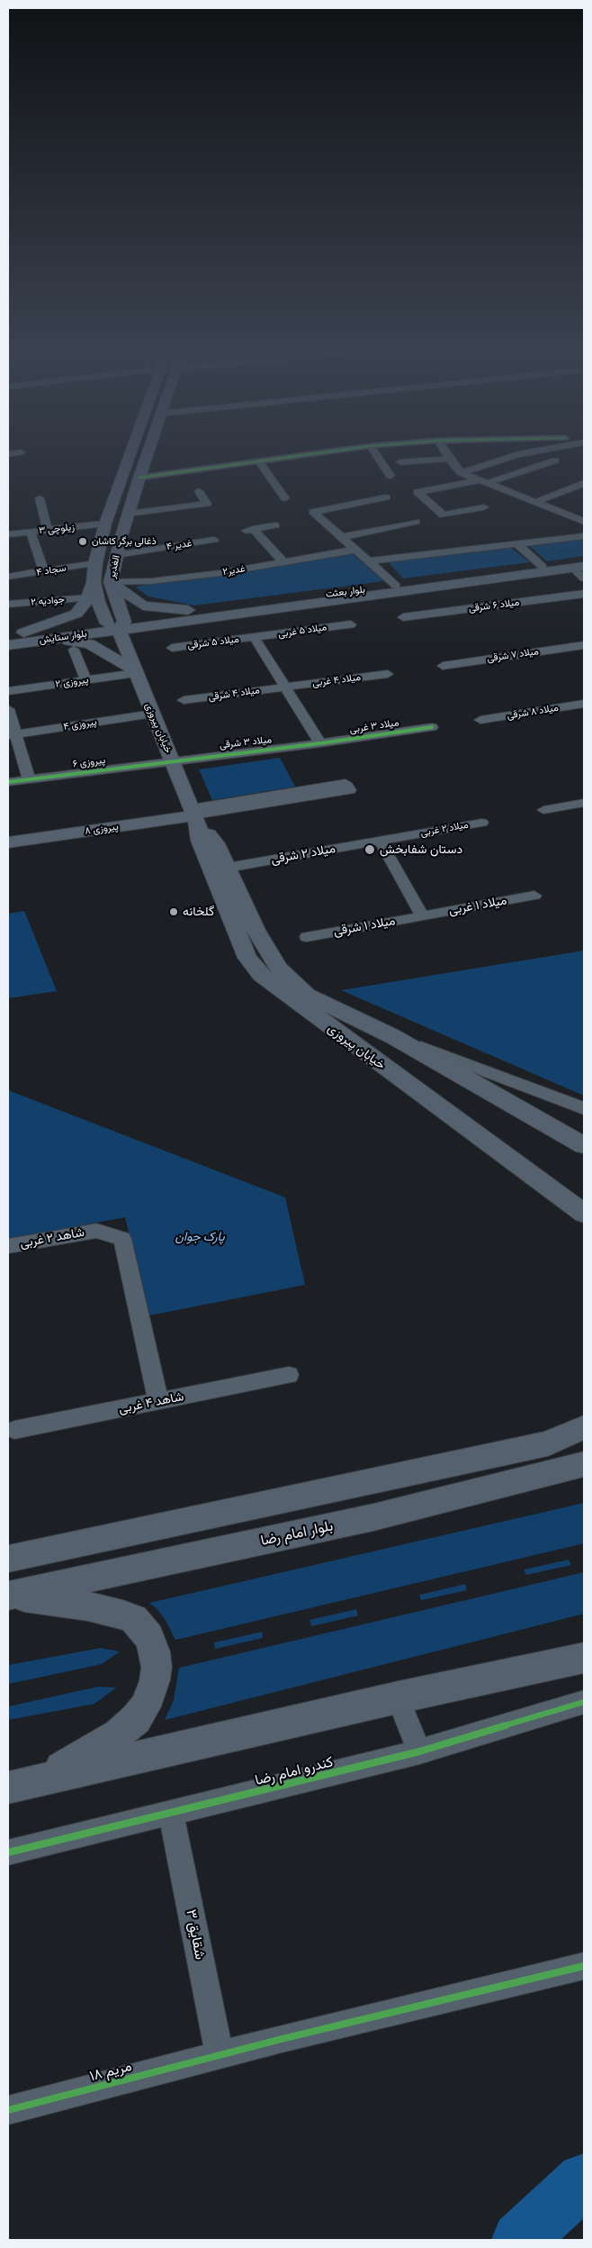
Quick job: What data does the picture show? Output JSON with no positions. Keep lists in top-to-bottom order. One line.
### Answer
{"streets":{"main road":["الغدیر","بلوار بعثت","بلوار ستایش","خیابان پیروزی","پیروزی ۸","بلوار امام رضا"],"street":["زیلوچی ۳","غدیر ۴","سجاد ۴","غدیر۲","جوادیه ۲","میلاد ۶ شرقی","میلاد ۵ غربی","میلاد ۵ شرقی","میلاد ۷ شرقی","میلاد ۴ غربی","پیروزی ۲","میلاد ۴ شرقی","میلاد ۸ شرقی","پیروزی ۴","میلاد ۳ غربی","میلاد ۳ شرقی","پیروزی ۶","میلاد ۲ غربی","میلاد ۲ شرقی","میلاد ۱ غربی","میلاد ۱ شرقی","شاهد ۲ غربی","شاهد ۴ غربی","کندرو امام رضا","شقایق ۳","مریم ۱۸"]},"crossings":[["زیلوچی ۳","الغدیر"],["غدیر ۴","الغدیر"],["الغدیر","سجاد ۴"],["الغدیر","غدیر۲"],["الغدیر","بلوار بعثت"],["الغدیر","بلوار ستایش"],["الغدیر","خیابان پیروزی"],["بلوار بعثت","بلوار ستایش"],["بلوار بعثت","خیابان پیروزی"],["میلاد ۵ غربی","میلاد ۵ شرقی"],["بلوار ستایش","خیابان پیروزی"],["میلاد ۴ غربی","میلاد ۴ شرقی"],["پیروزی ۲","خیابان پیروزی"],["پیروزی ۴","خیابان پیروزی"],["میلاد ۳ غربی","میلاد ۳ شرقی"],["خیابان پیروزی","میلاد ۳ شرقی"],["خیابان پیروزی","پیروزی ۶"],["خیابان پیروزی","پیروزی ۸"],["خیابان پیروزی","میلاد ۲ شرقی"],["میلاد ۳ شرقی","پیروزی ۶"],["میلاد ۲ غربی","میلاد ۲ شرقی"],["میلاد ۱ غربی","میلاد ۱ شرقی"],["شاهد ۲ غربی","شاهد ۴ غربی"],["کندرو امام رضا","شقایق ۳"],["شقایق ۳","مریم ۱۸"]],"parks":["پارک جوان"],"places":["ذغالی برگر کاشان","دستان شفابخش","گلخانه"]}
